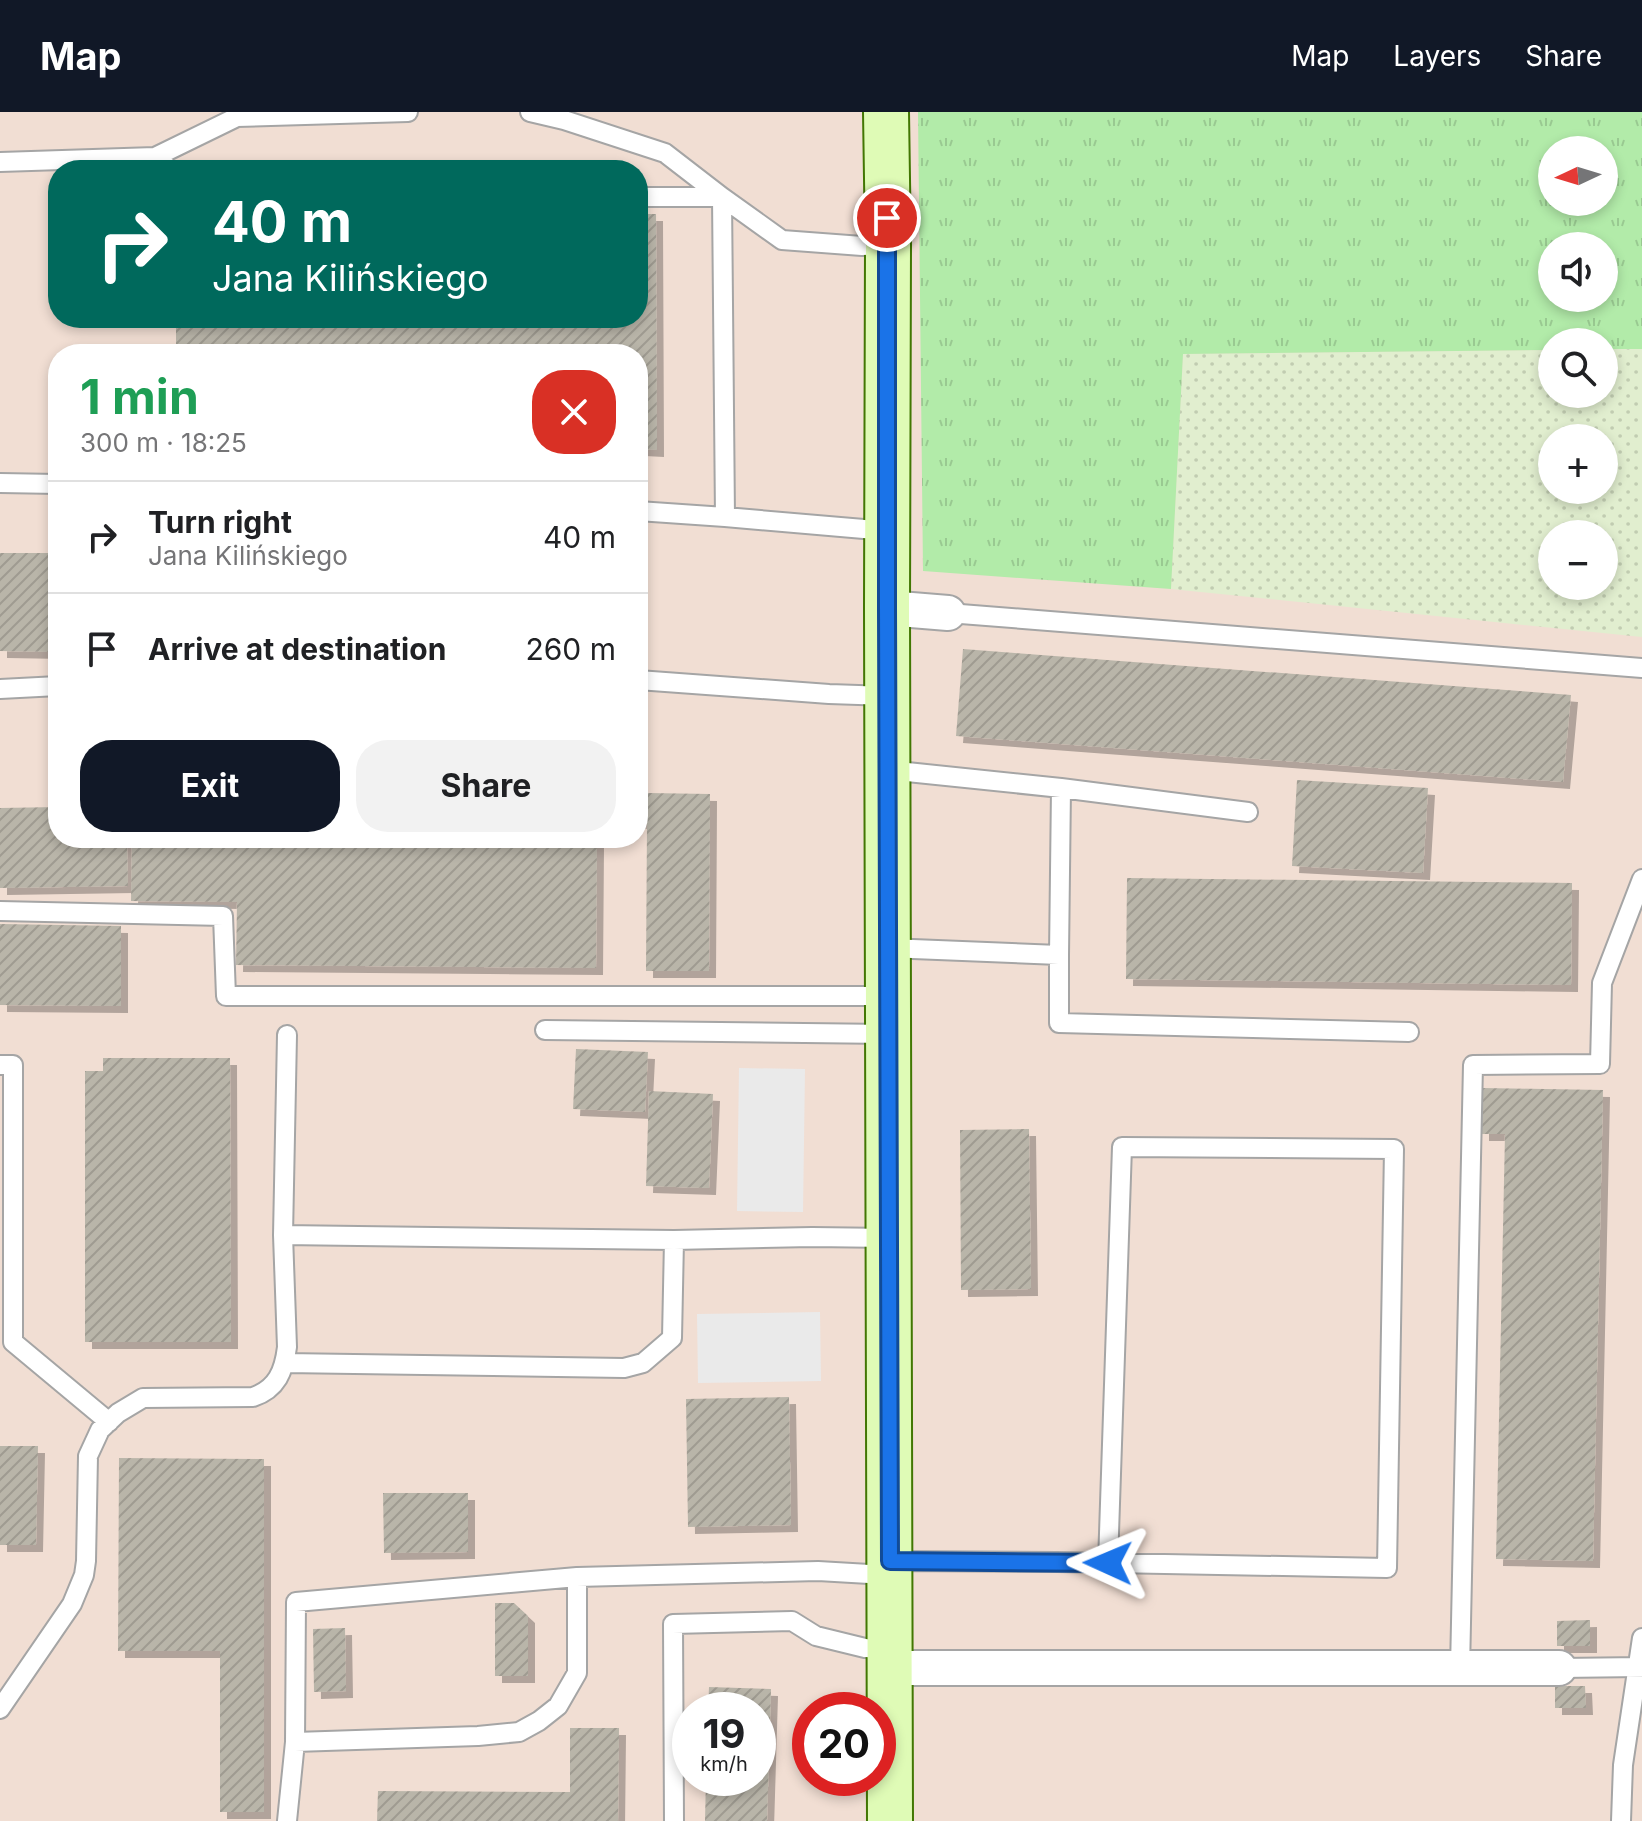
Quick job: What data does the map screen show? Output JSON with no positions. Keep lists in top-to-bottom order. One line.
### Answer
{"north":"left","page":{"header":"Map","nav":["Map","Layers","Share"],"map_buttons":["+","−"],"turn":["40 m","Jana Kilińskiego"],"heading":["1 min","300 m · 18:25"],"list":[{"name":"Turn right","note":"Jana Kilińskiego","value":"40 m"},{"name":"Arrive at destination","value":"260 m"}],"buttons":["Exit","Share"],"speed":"19 km/h","limit":"20"}}
